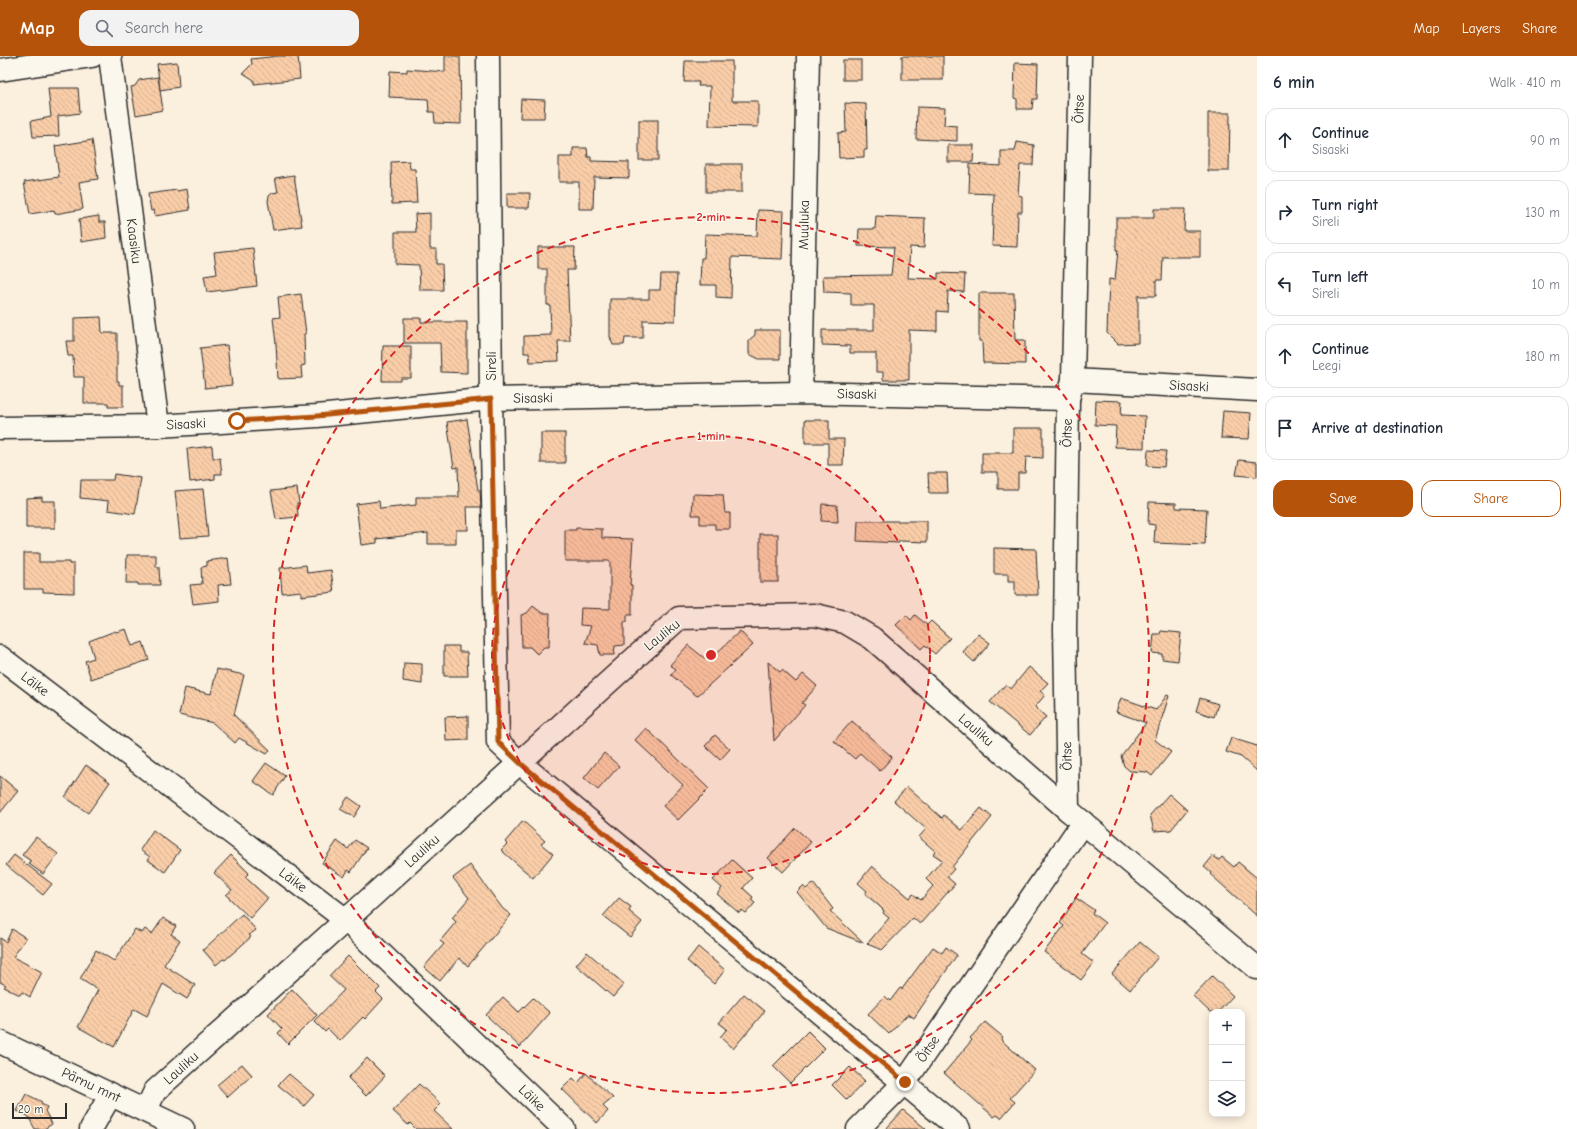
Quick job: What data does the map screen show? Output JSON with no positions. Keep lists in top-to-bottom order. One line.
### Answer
{"streets":{"street":["Õitse","Muuluka","Kaasiku","Sireli","Sisaski","Lauliku","Läike","Pärnu mnt"]},"crossings":[["Õitse","Sireli"],["Õitse","Sisaski"],["Õitse","Lauliku"],["Muuluka","Sisaski"],["Kaasiku","Sisaski"],["Sireli","Sisaski"],["Sireli","Lauliku"],["Lauliku","Läike"],["Lauliku","Pärnu mnt"]],"scale_bar":"20 m","page":{"header":"Map","search":"Search here","nav":["Map","Layers","Share"],"heading":["6 min","Walk · 410 m"],"list":[["Continue","Sisaski","90 m"],["Turn right","Sireli","130 m"],["Turn left","Sireli","10 m"],["Continue","Leegi","180 m"],"Arrive at destination"],"buttons":["Save","Share"],"map_buttons":["+","−"],"scale":"20 m"},"rings":["2 min","1 min"]}
